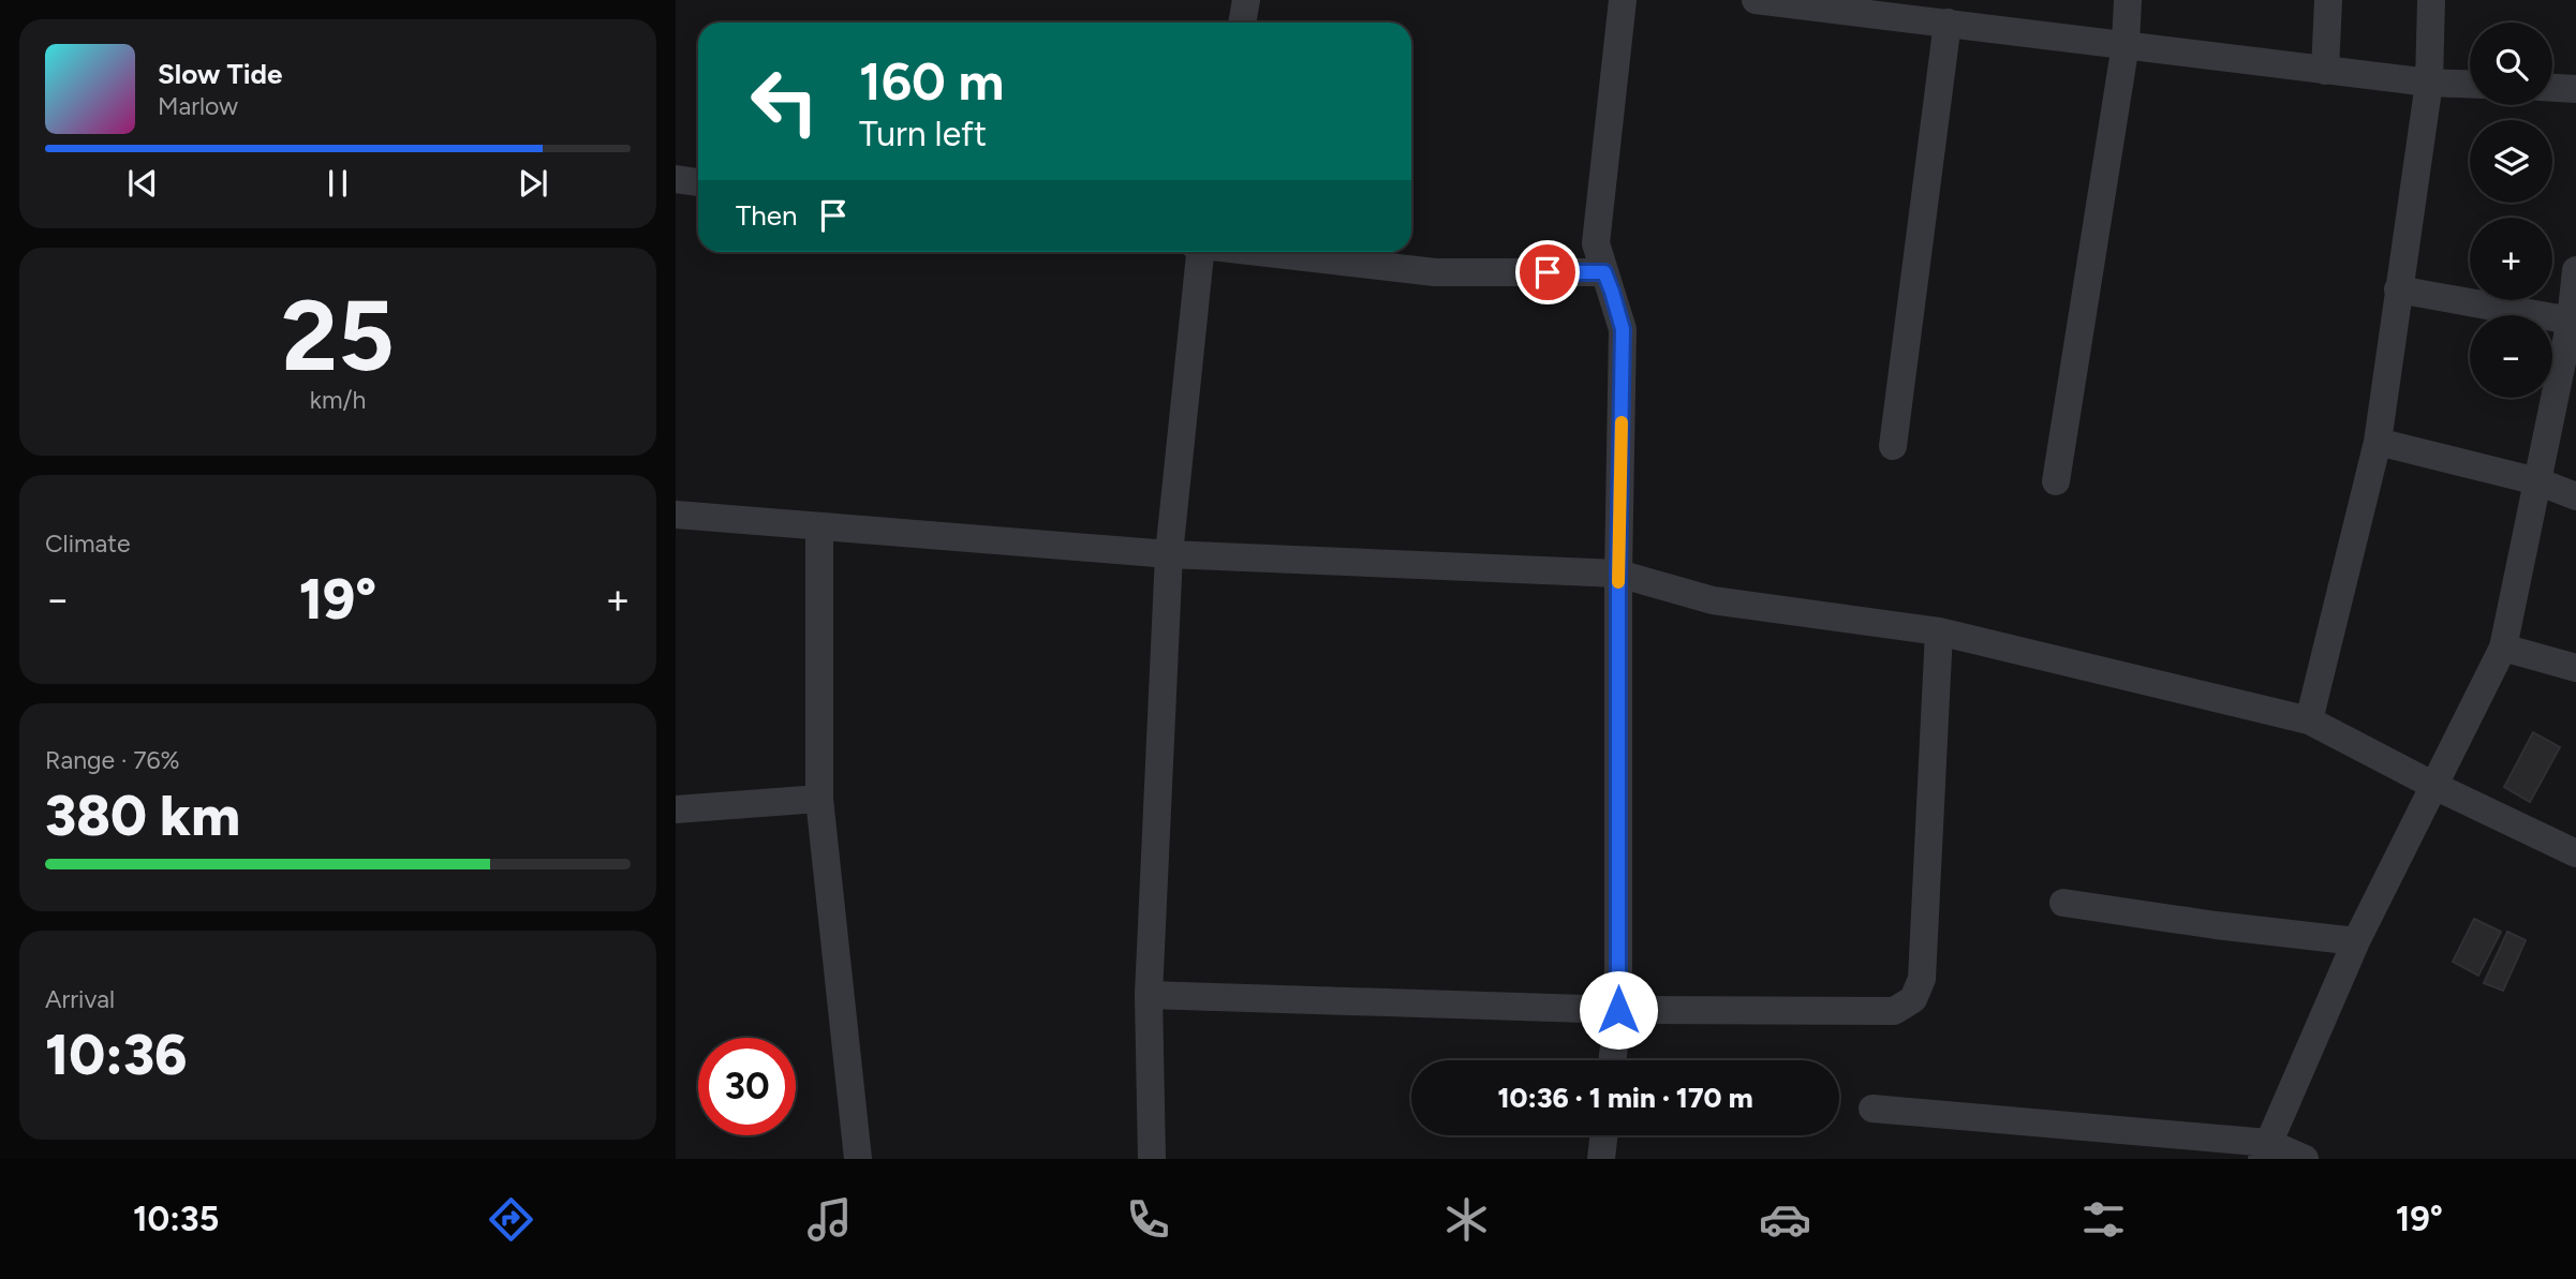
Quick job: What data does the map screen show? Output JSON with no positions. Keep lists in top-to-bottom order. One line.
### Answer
{"page":{"map_buttons":["+","−"],"turn":["160 m","Turn left"],"song":["Slow Tide","Marlow"],"then":"Then","tile":[["25","km/h"],"Climate",["Range · 76%","380 km"],["Arrival","10:36"]],"heat":["−","19°","+"],"limit":"30","trip":"10:36 · 1 min · 170 m","tabs":["10:35","19°"]}}
